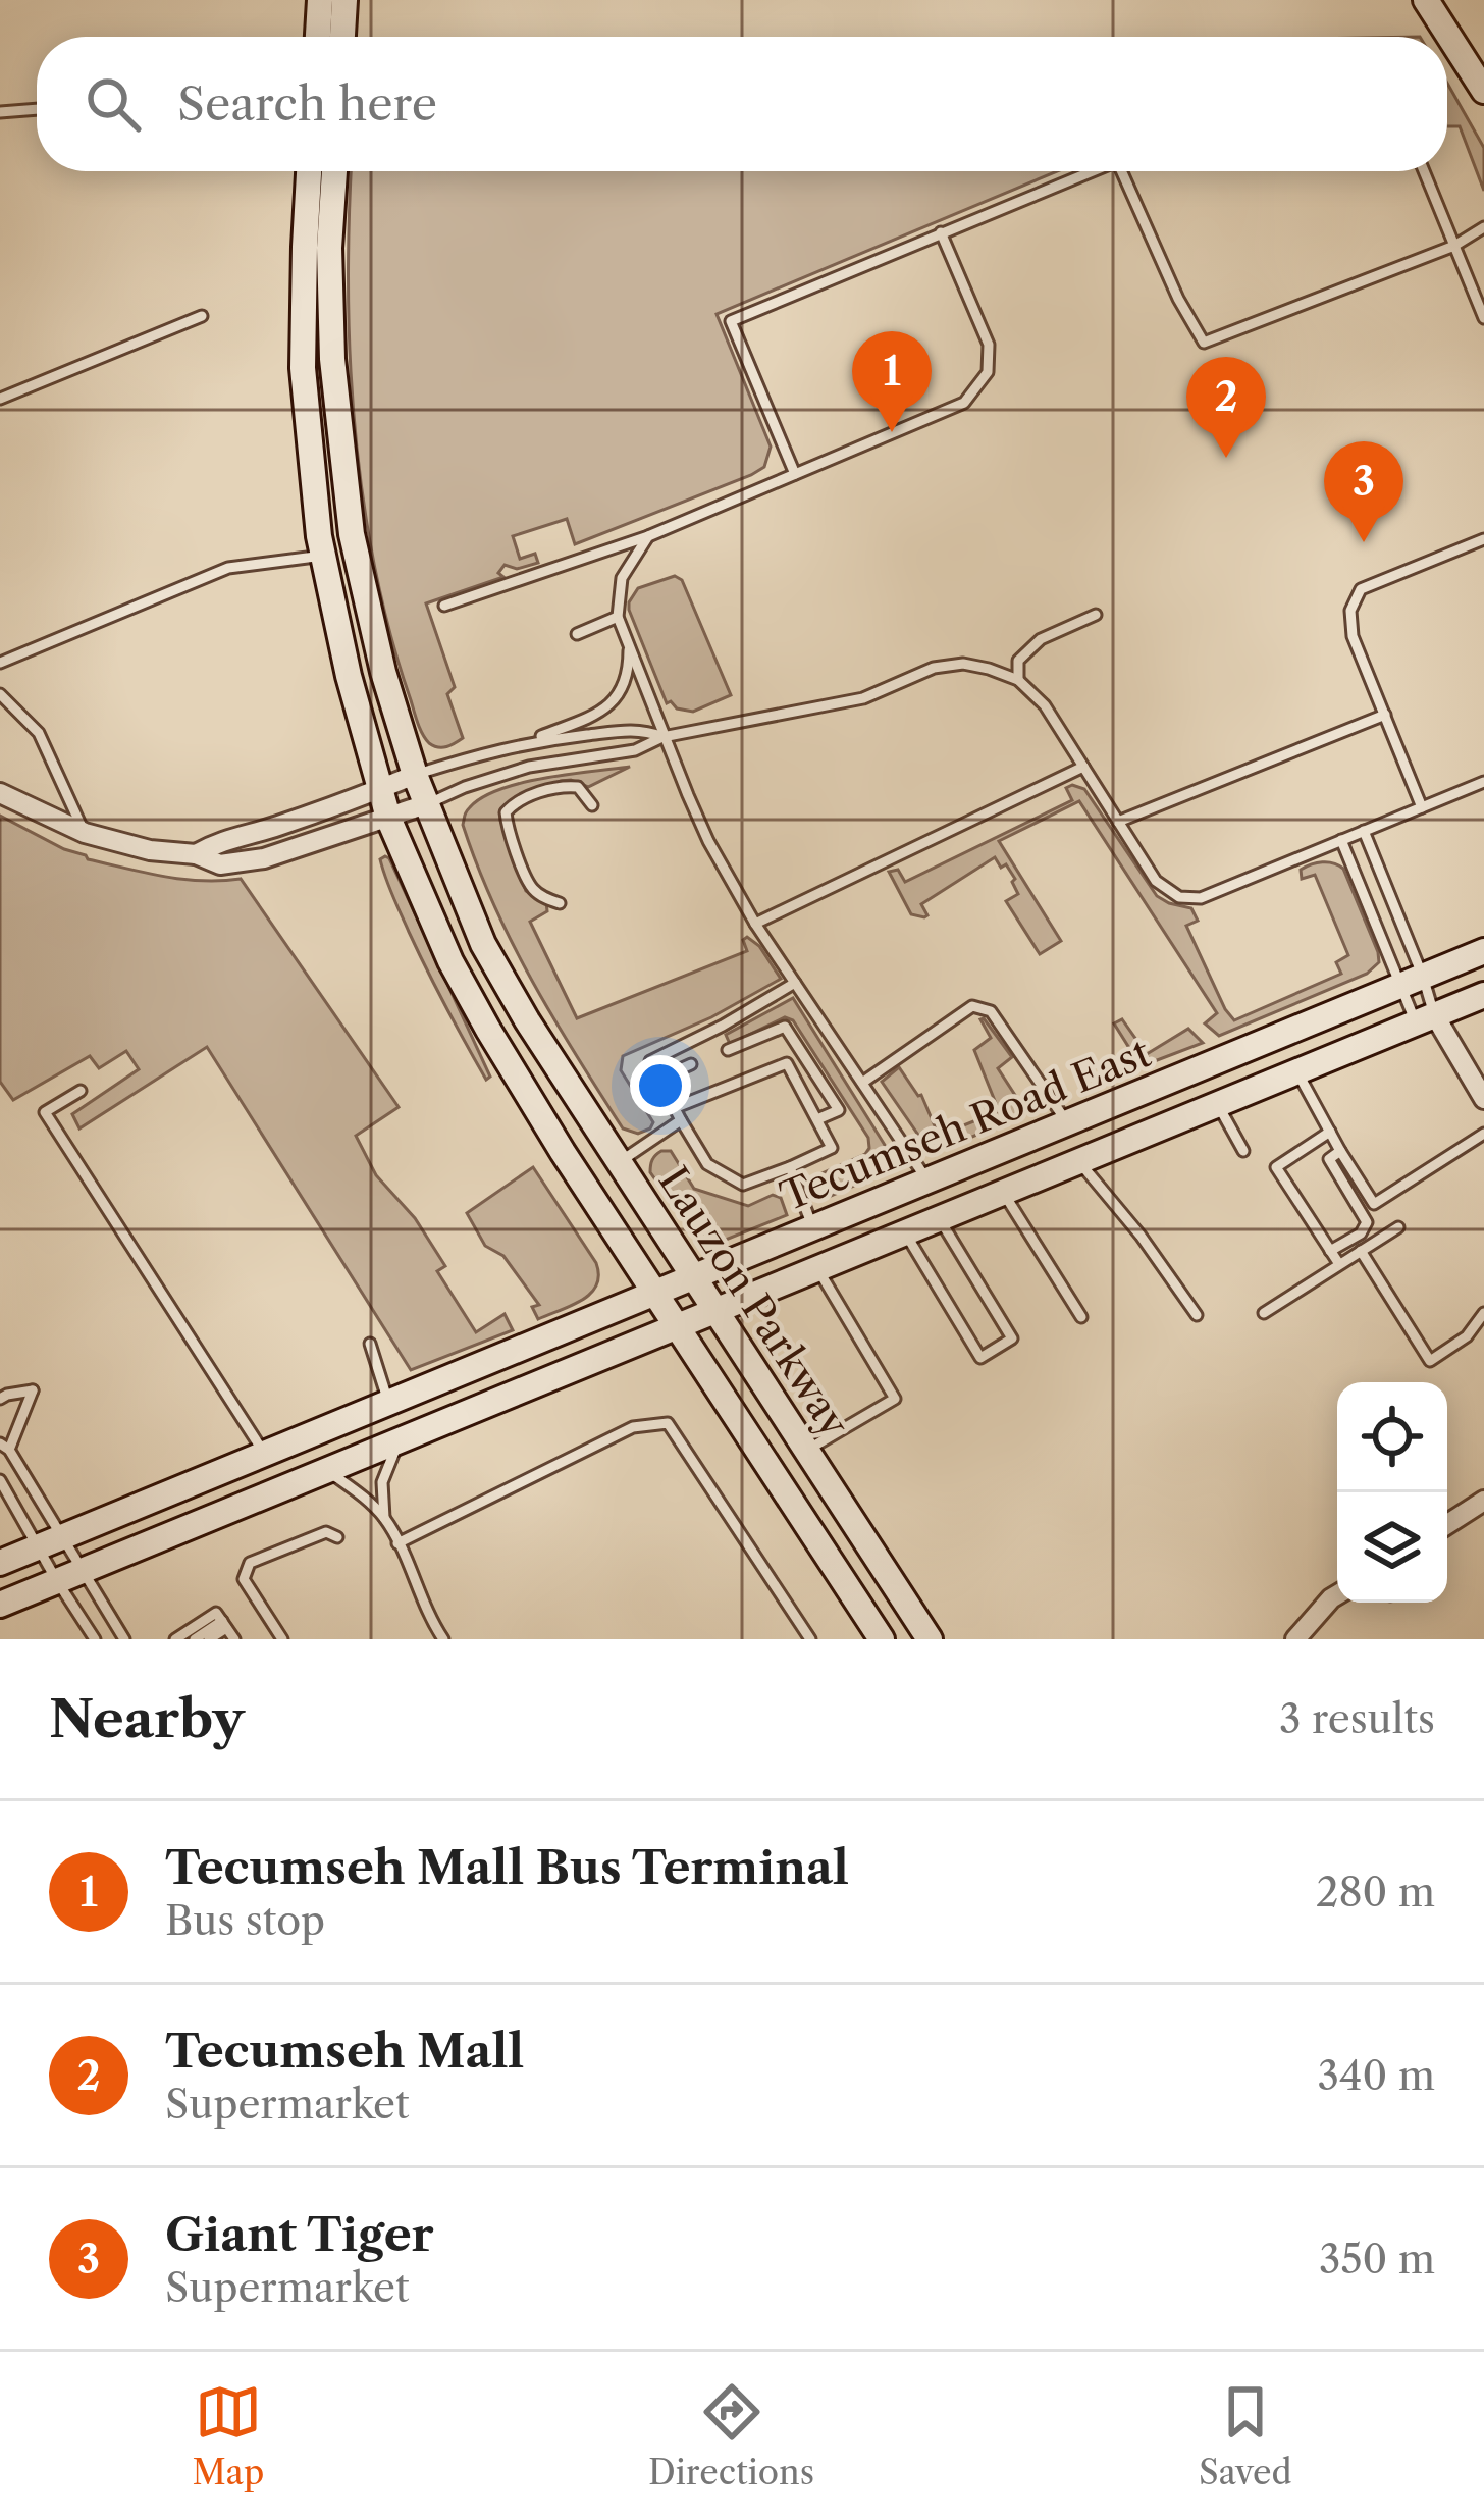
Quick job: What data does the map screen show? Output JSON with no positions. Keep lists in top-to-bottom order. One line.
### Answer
{"streets":{"main road":["Tecumseh Road East","Lauzon Parkway"]},"crossings":[["Tecumseh Road East","Lauzon Parkway"]],"page":{"search":"Search here","pins":["1","2","3"],"heading":["Nearby","3 results"],"list":[{"mark":"1","name":"Tecumseh Mall Bus Terminal","note":"Bus stop","value":"280 m"},{"mark":"2","name":"Tecumseh Mall","note":"Supermarket","value":"340 m"},{"mark":"3","name":"Giant Tiger","note":"Supermarket","value":"350 m"}],"nav":["Map","Directions","Saved"]}}
